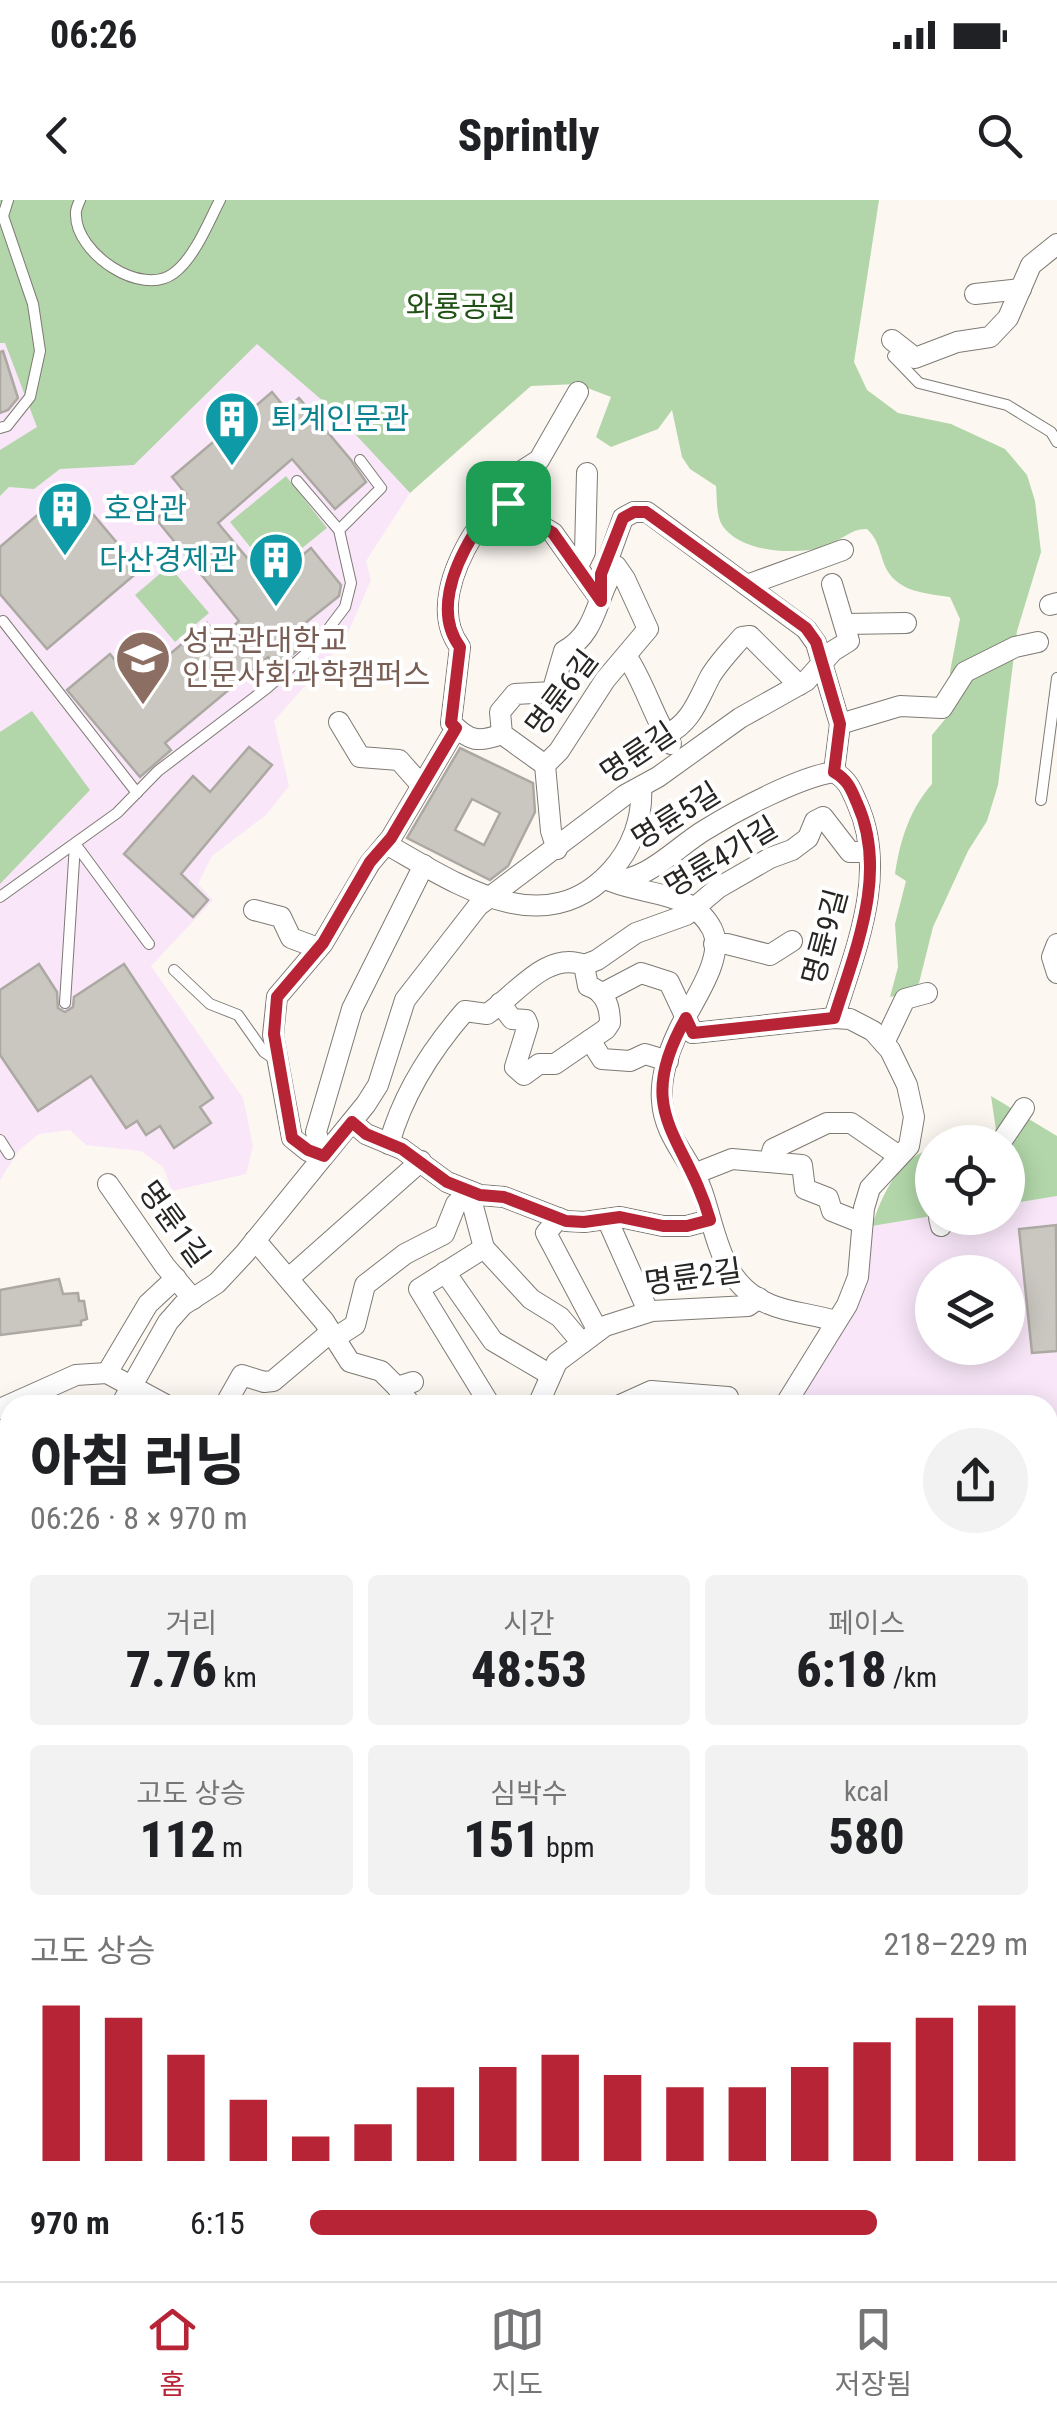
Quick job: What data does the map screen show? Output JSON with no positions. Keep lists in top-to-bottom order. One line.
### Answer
{"streets":{"street":["명륜6길","명륜길","명륜5길","명륜4가길","명륜9길","명륜1길","명륜2길"]},"crossings":[["명륜6길","명륜길"],["명륜길","명륜5길"],["명륜길","명륜1길"],["명륜5길","명륜9길"],["명륜4가길","명륜9길"]],"parks":["와룡공원"],"places":{"building":["퇴계인문관","호암관","다산경제관"],"school or university":["성균관대학교 인문사회과학캠퍼스"]},"page":{"status":"06:26","header":"Sprintly","heading":["아침 러닝","06:26 · 8 × 970 m"],"stats":[["거리","7.76 km"],["시간","48:53"],["페이스","6:18 /km"],["고도 상승","112 m"],["심박수","151 bpm"],["kcal","580"]],"chart":["고도 상승","218–229 m"],"list":[{"name":"970 m","note":"6:15"}],"tabs":["홈","지도","저장됨"]}}
